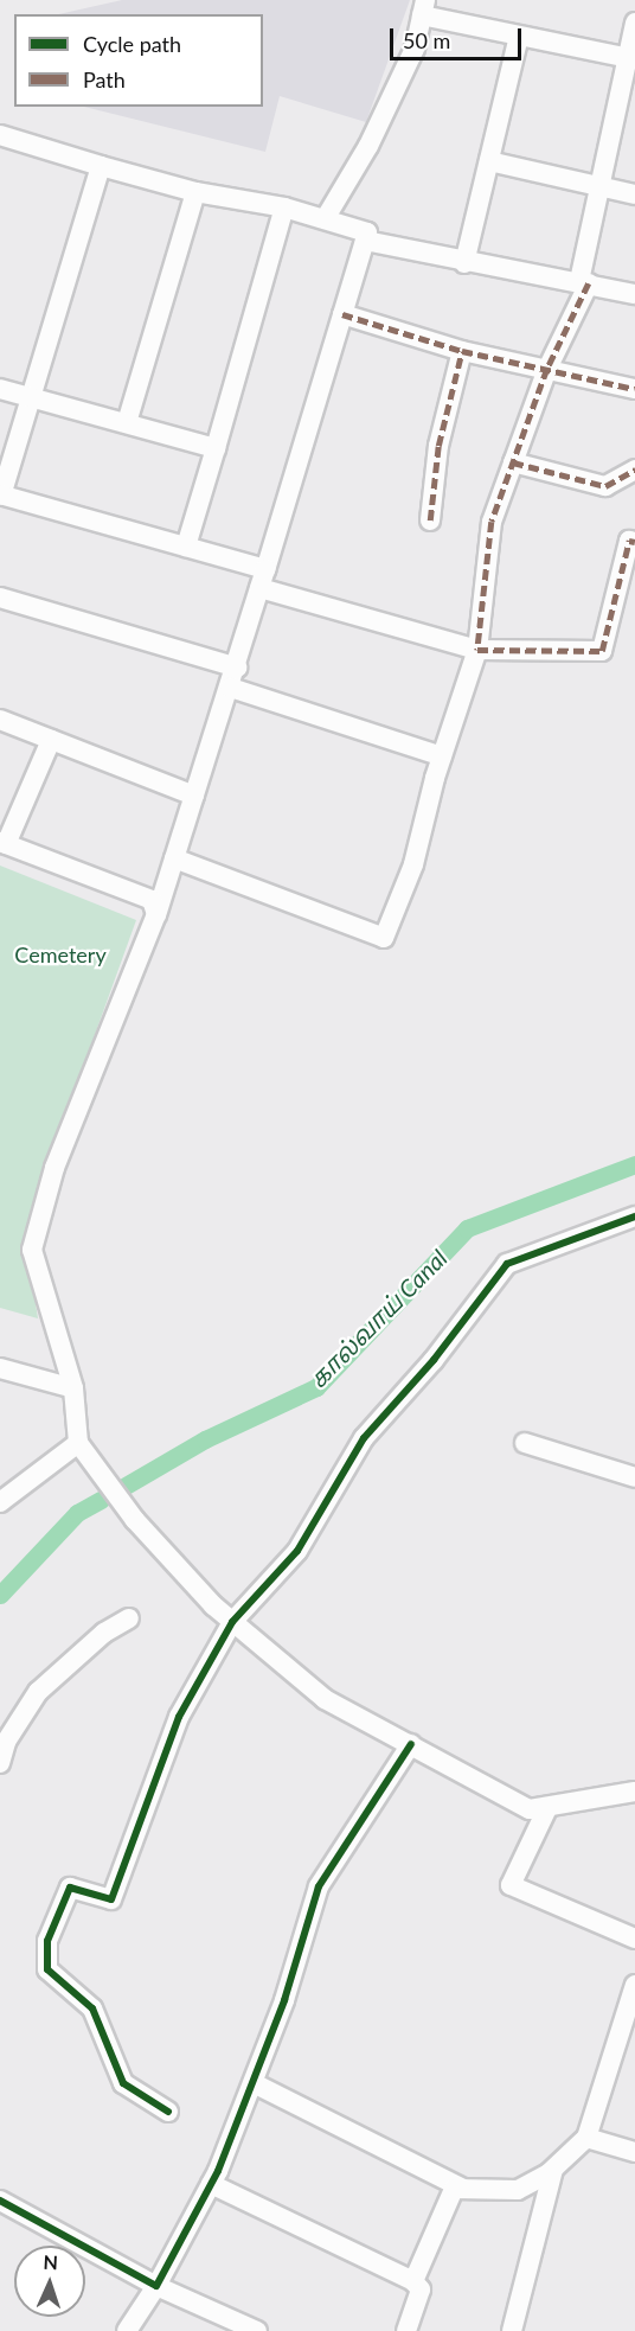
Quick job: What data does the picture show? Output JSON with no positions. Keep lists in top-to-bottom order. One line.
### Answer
{"water":["கால்வாய் Canal"],"parks":["Cemetery"],"legend":["Cycle path","Path"],"scale_bar":"50 m","north":"top"}
